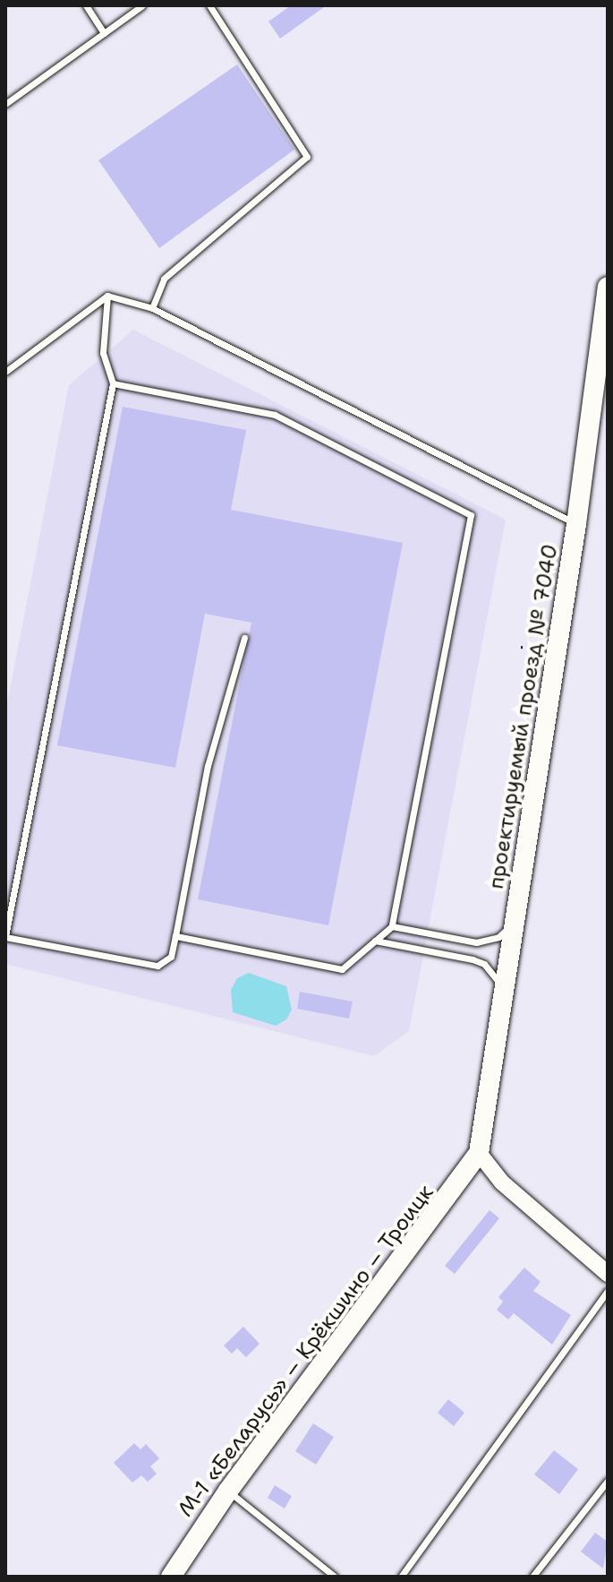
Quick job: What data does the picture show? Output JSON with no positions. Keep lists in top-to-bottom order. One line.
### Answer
{"streets":{"main road":["проектируемый проезд № 7040","М-1 «Беларусь» – Крёкшино – Троицк"]},"crossings":[["проектируемый проезд № 7040","М-1 «Беларусь» – Крёкшино – Троицк"]]}
